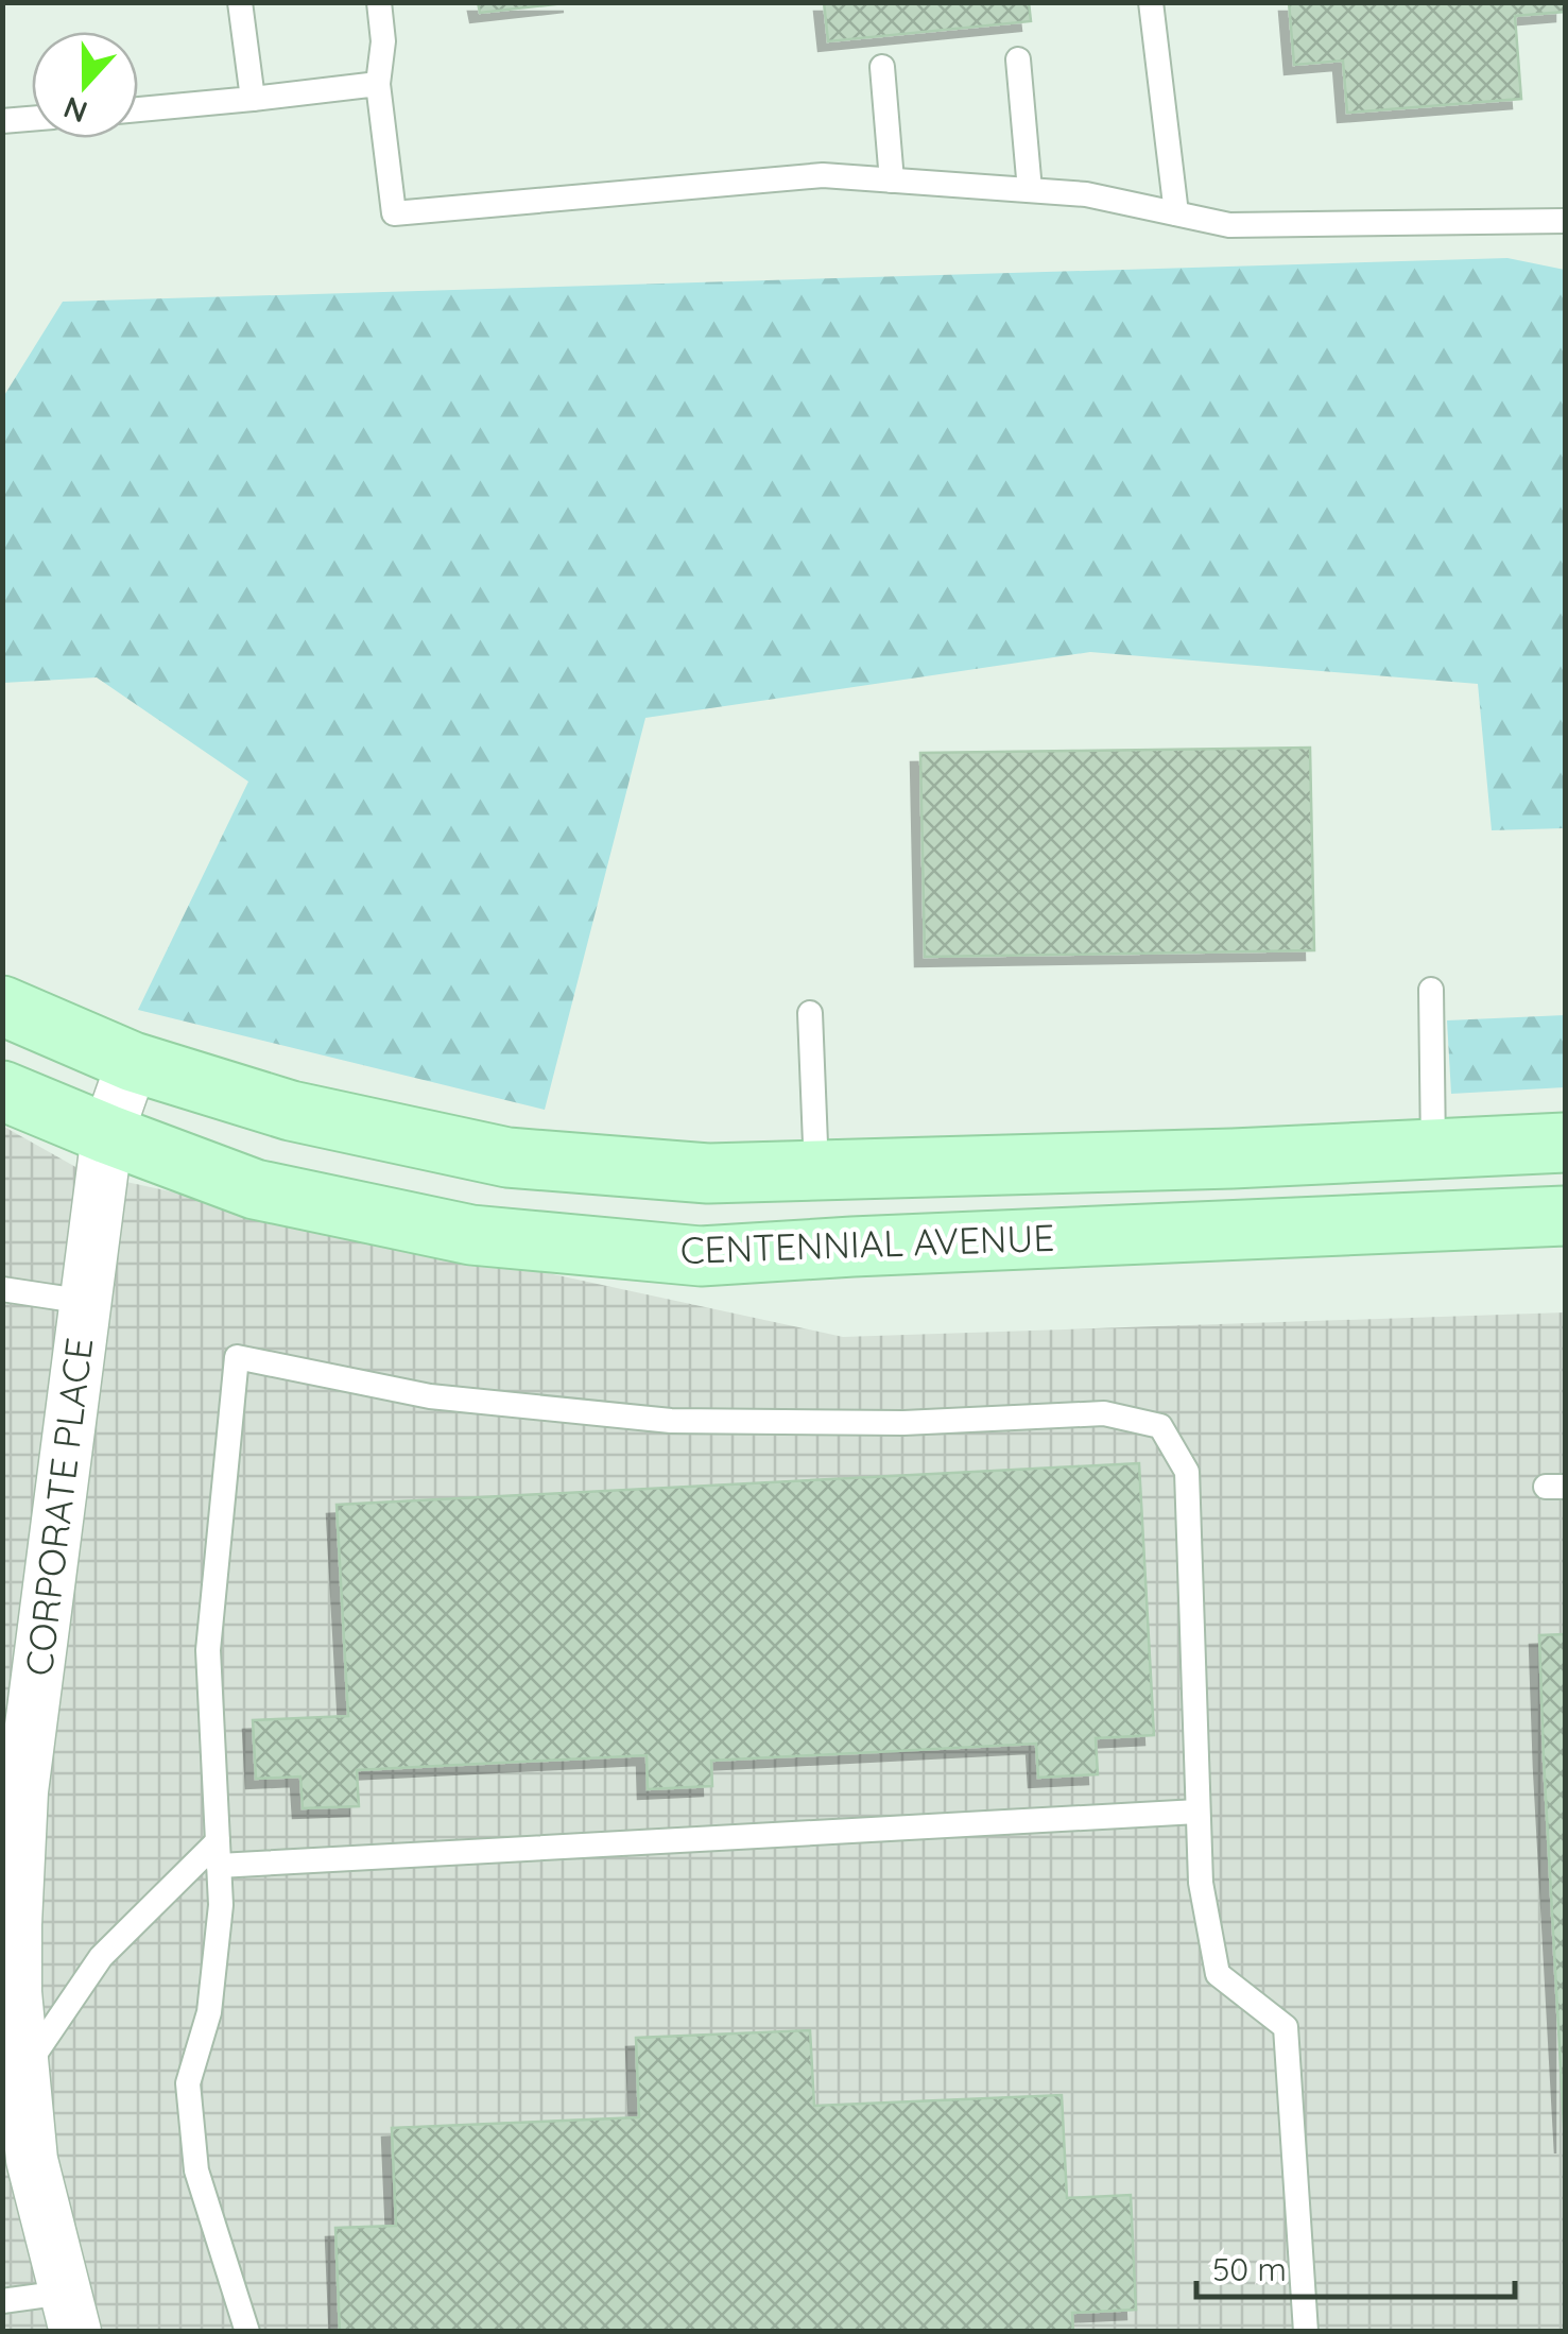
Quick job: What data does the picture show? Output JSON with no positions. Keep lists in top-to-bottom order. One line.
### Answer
{"streets":{"main road":["CENTENNIAL AVENUE"],"street":["CORPORATE PLACE"]},"crossings":[["CENTENNIAL AVENUE","CORPORATE PLACE"]],"scale_bar":"50 m","north":"bottom"}
